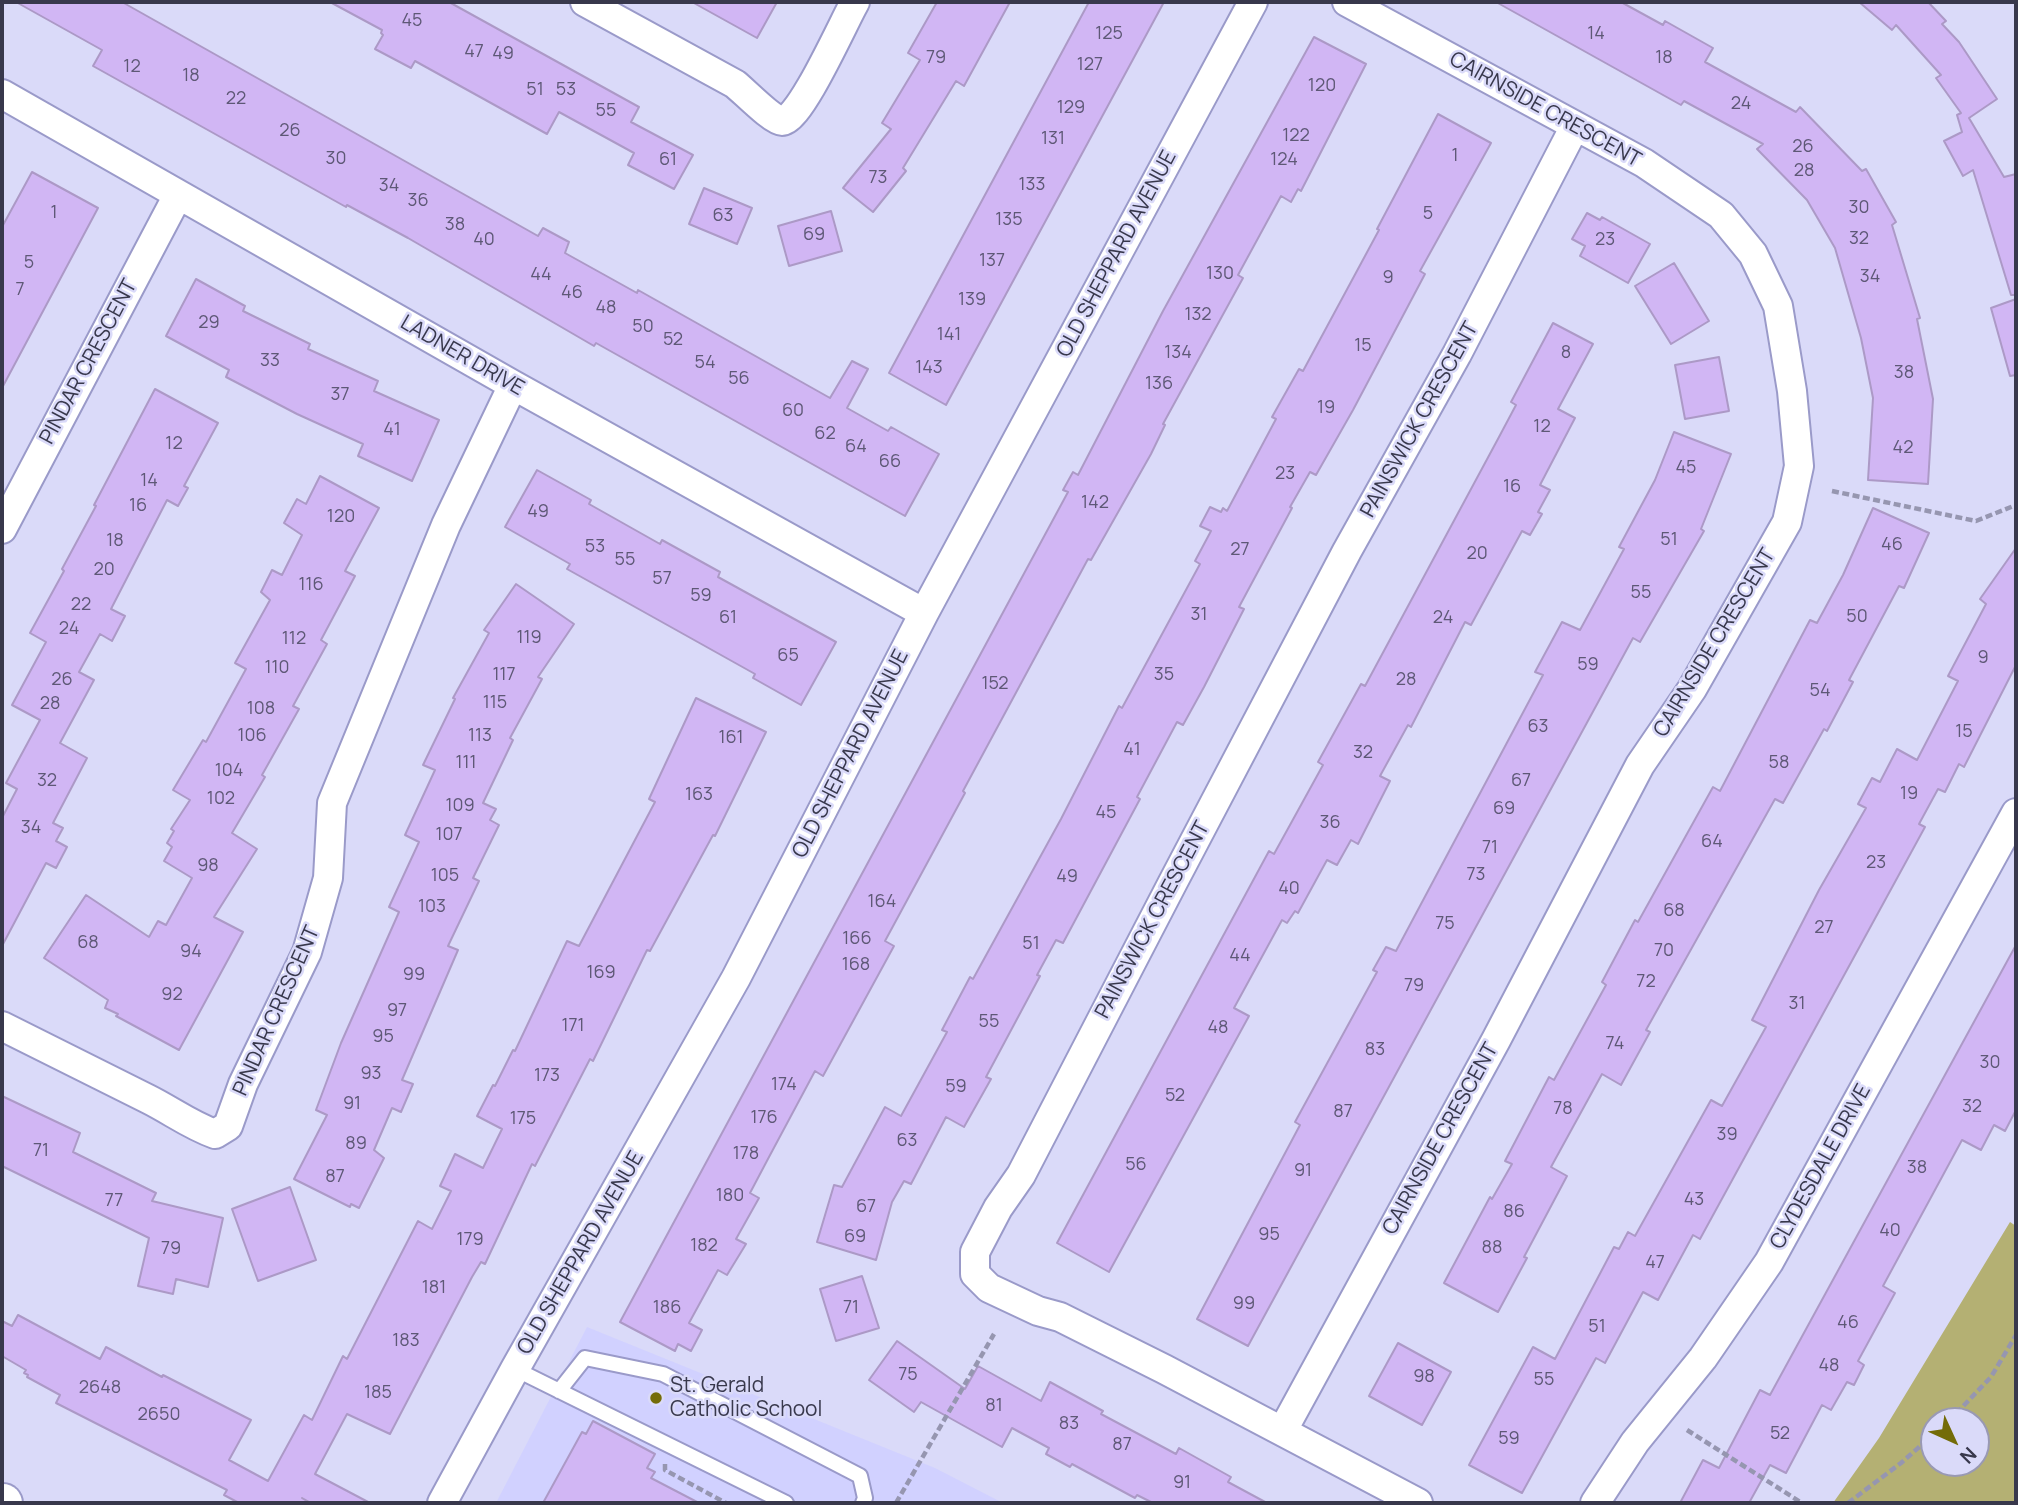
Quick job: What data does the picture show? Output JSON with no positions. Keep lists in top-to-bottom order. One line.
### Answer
{"streets":{"street":["CAIRNSIDE CRESCENT","OLD SHEPPARD AVENUE","LADNER DRIVE","PINDAR CRESCENT","PAINSWICK CRESCENT","CLYDESDALE DRIVE"]},"crossings":[["CAIRNSIDE CRESCENT","PAINSWICK CRESCENT"],["OLD SHEPPARD AVENUE","LADNER DRIVE"],["LADNER DRIVE","PINDAR CRESCENT"]],"places":["St. Gerald Catholic School"],"house_numbers":["45","125","14","47","49","79","18","127","12","18","120","51","53","22","24","129","55","26","122","131","26","1","30","61","124","28","73","133","34","36","30","1","5","63","135","38","69","32","40","23","137","5","130","44","34","9","7","46","139","48","132","29","50","141","52","15","134","8","33","54","143","38","56","136","37","19","60","12","41","62","12","64","42","66","45","23","14","16","142","16","49","120","51","18","46","53","27","20","55","20","57","116","55","59","22","31","50","61","24","24","119","112","65","9","59","110","117","35","26","28","152","54","115","28","108","63","15","106","113","161","41","32","111","58","104","32","67","19","163","102","109","69","45","36","34","107","64","71","23","98","73","105","49","40","164","103","68","75","27","166","68","51","70","94","44","168","169","99","72","79","92","31","97","55","171","48","95","74","83","30","93","173","174","59","52","91","32","78","87","176","175","39","63","89","71","178","56","38","91","87","180","43","77","67","86","40","95","69","179","182","88","79","47","181","99","186","71","46","51","183","48","75","98","55","2648","185","81","2650","83","52","59","87","91"],"north":"bottom right"}
